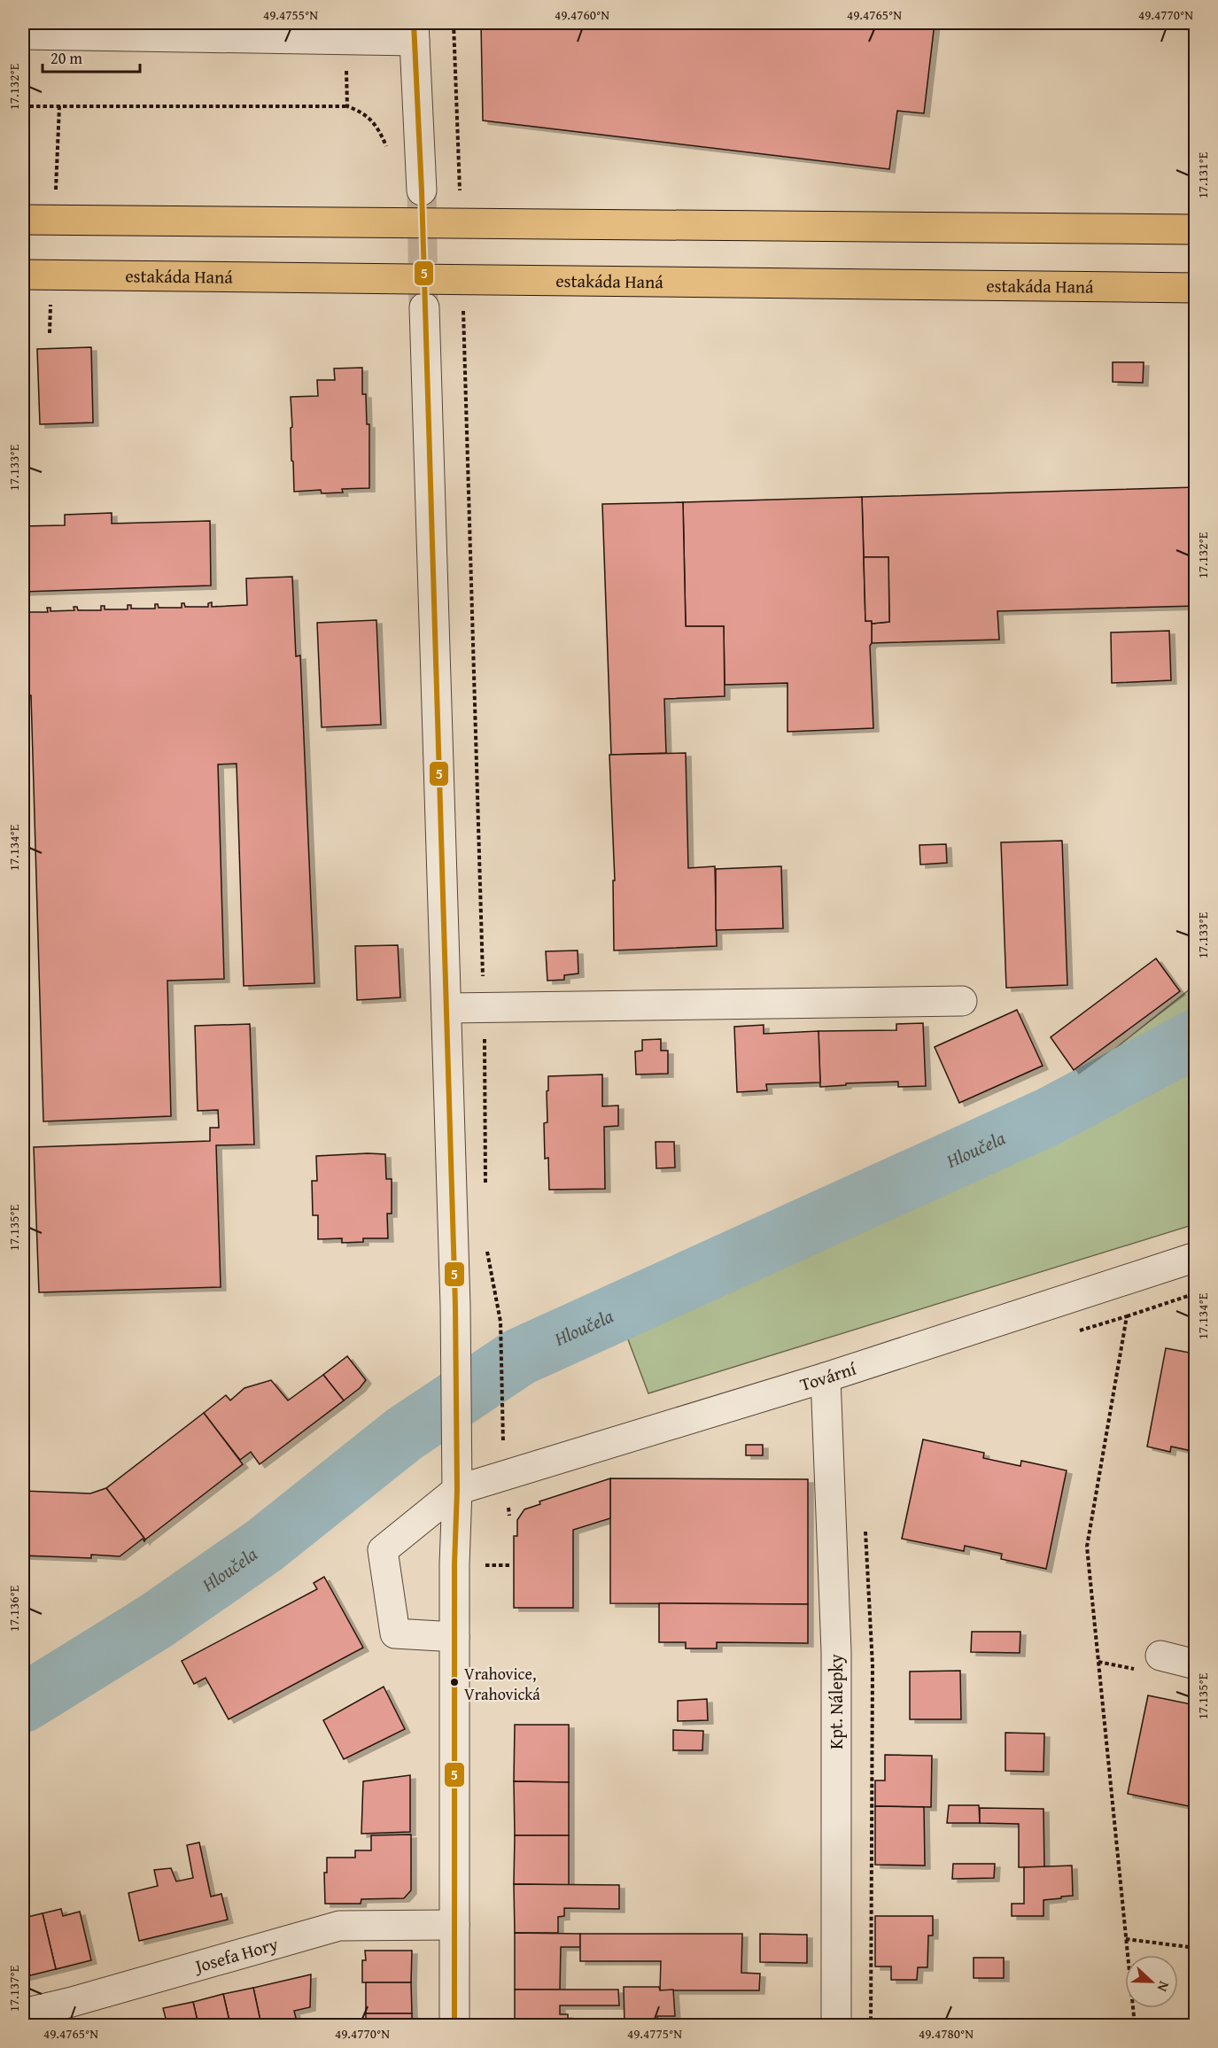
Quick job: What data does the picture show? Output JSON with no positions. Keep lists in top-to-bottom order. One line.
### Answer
{"streets":{"highway":["estakáda Haná"],"street":["Tovární","Kpt. Nálepky","Josefa Hory"]},"crossings":[["Tovární","Kpt. Nálepky"]],"water":["Hloučela"],"places":["Vrahovice, Vrahovická"],"lines":["transit line 5"],"scale_bar":"20 m","north":"right","coordinates":["49.4755°N","49.4760°N","49.4765°N","49.4770°N","17.132°E","17.131°E","17.133°E","17.134°E","17.135°E","17.136°E","17.137°E","49.4775°N","49.4780°N"]}
